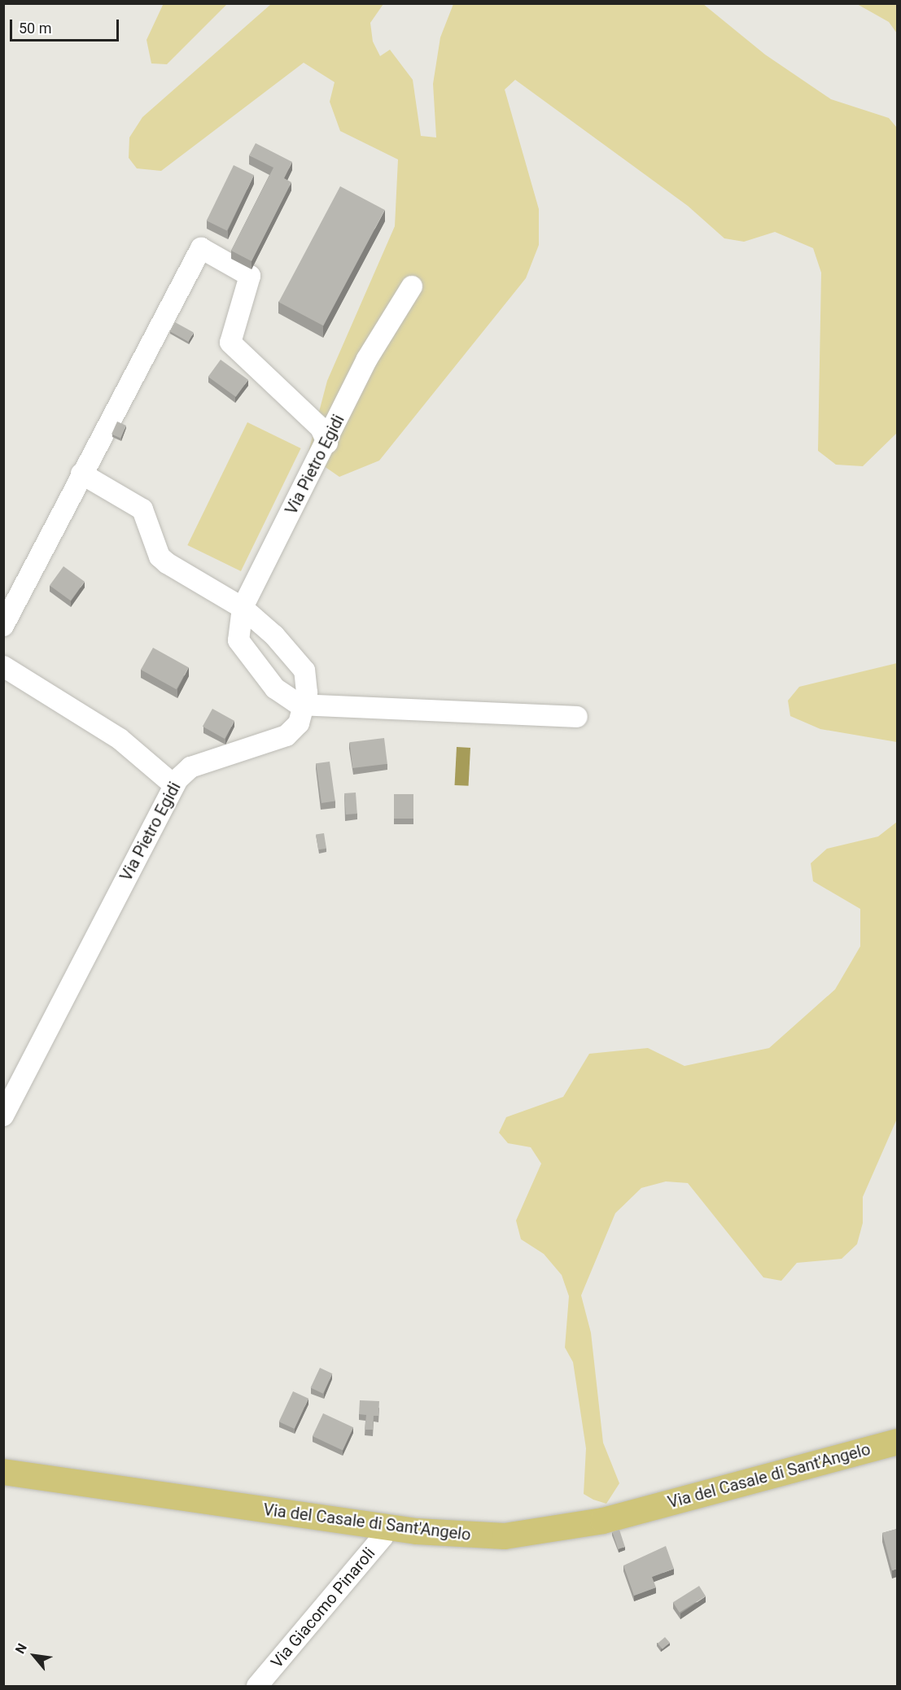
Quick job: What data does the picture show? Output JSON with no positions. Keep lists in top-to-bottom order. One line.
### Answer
{"streets":{"main road":["Via del Casale di Sant'Angelo"],"street":["Via Pietro Egidi","Via Giacomo Pinaroli"]},"crossings":[["Via del Casale di Sant'Angelo","Via Giacomo Pinaroli"]],"scale_bar":"50 m","north":"top left"}
